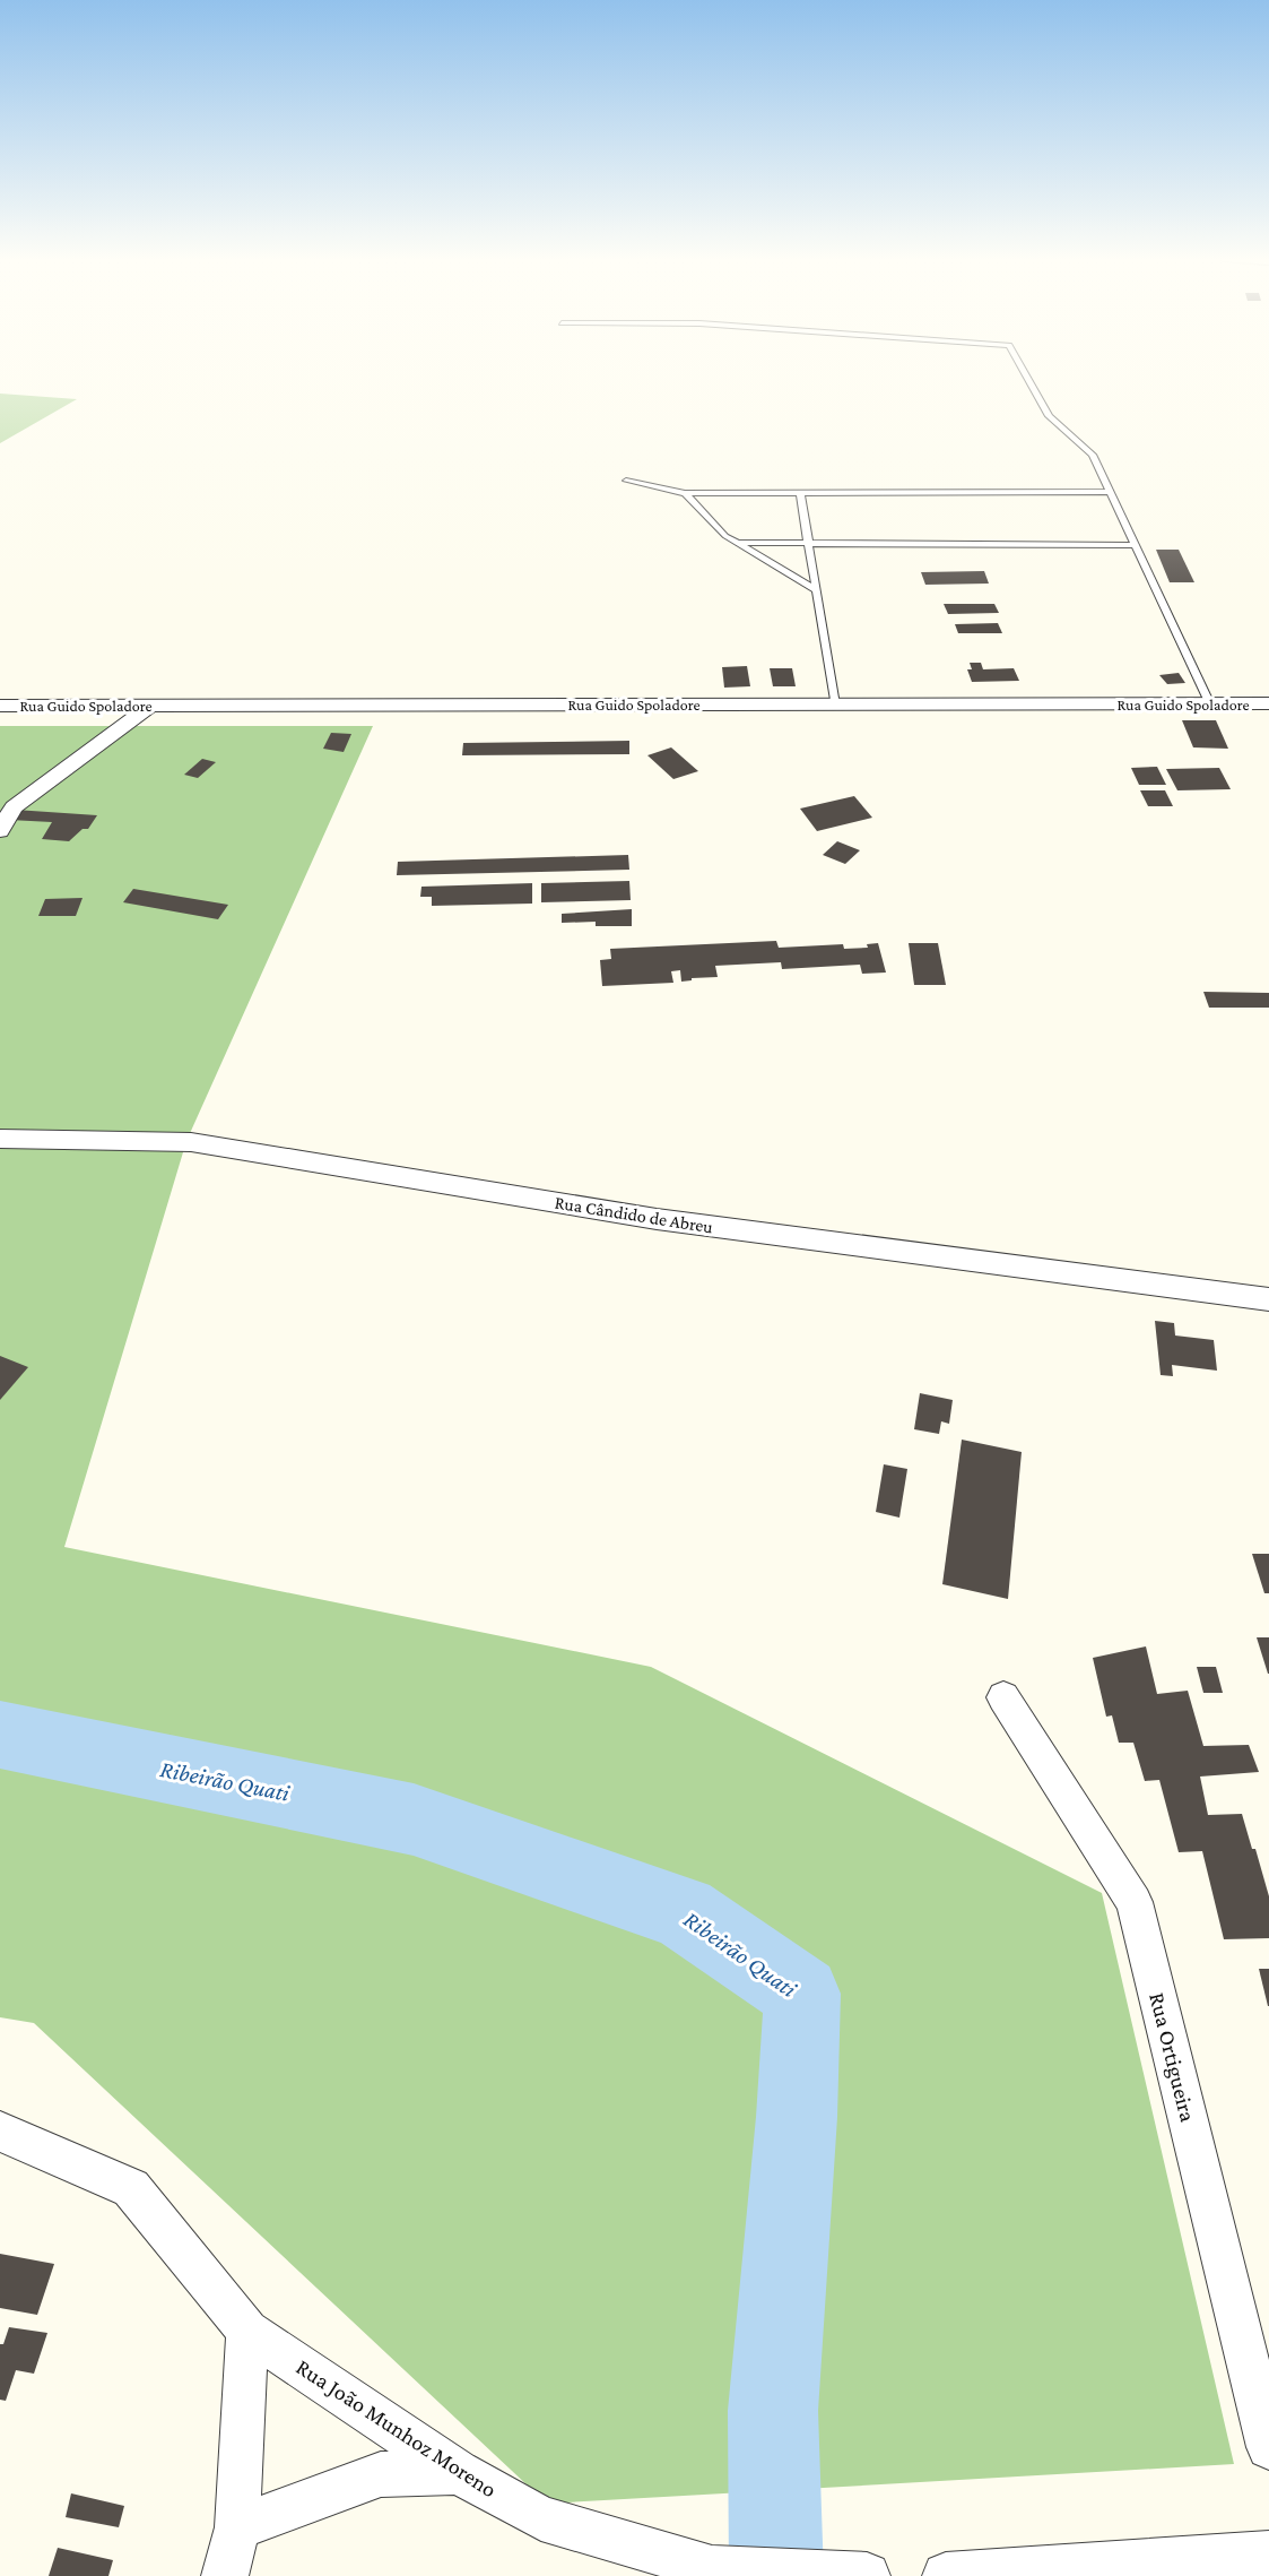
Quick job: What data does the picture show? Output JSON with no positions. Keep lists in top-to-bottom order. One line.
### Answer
{"streets":{"street":["Rua Guido Spoladore","Rua Cândido de Abreu","Rua Ortigueira","Rua João Munhoz Moreno"]},"water":["Ribeirão Quati"]}
